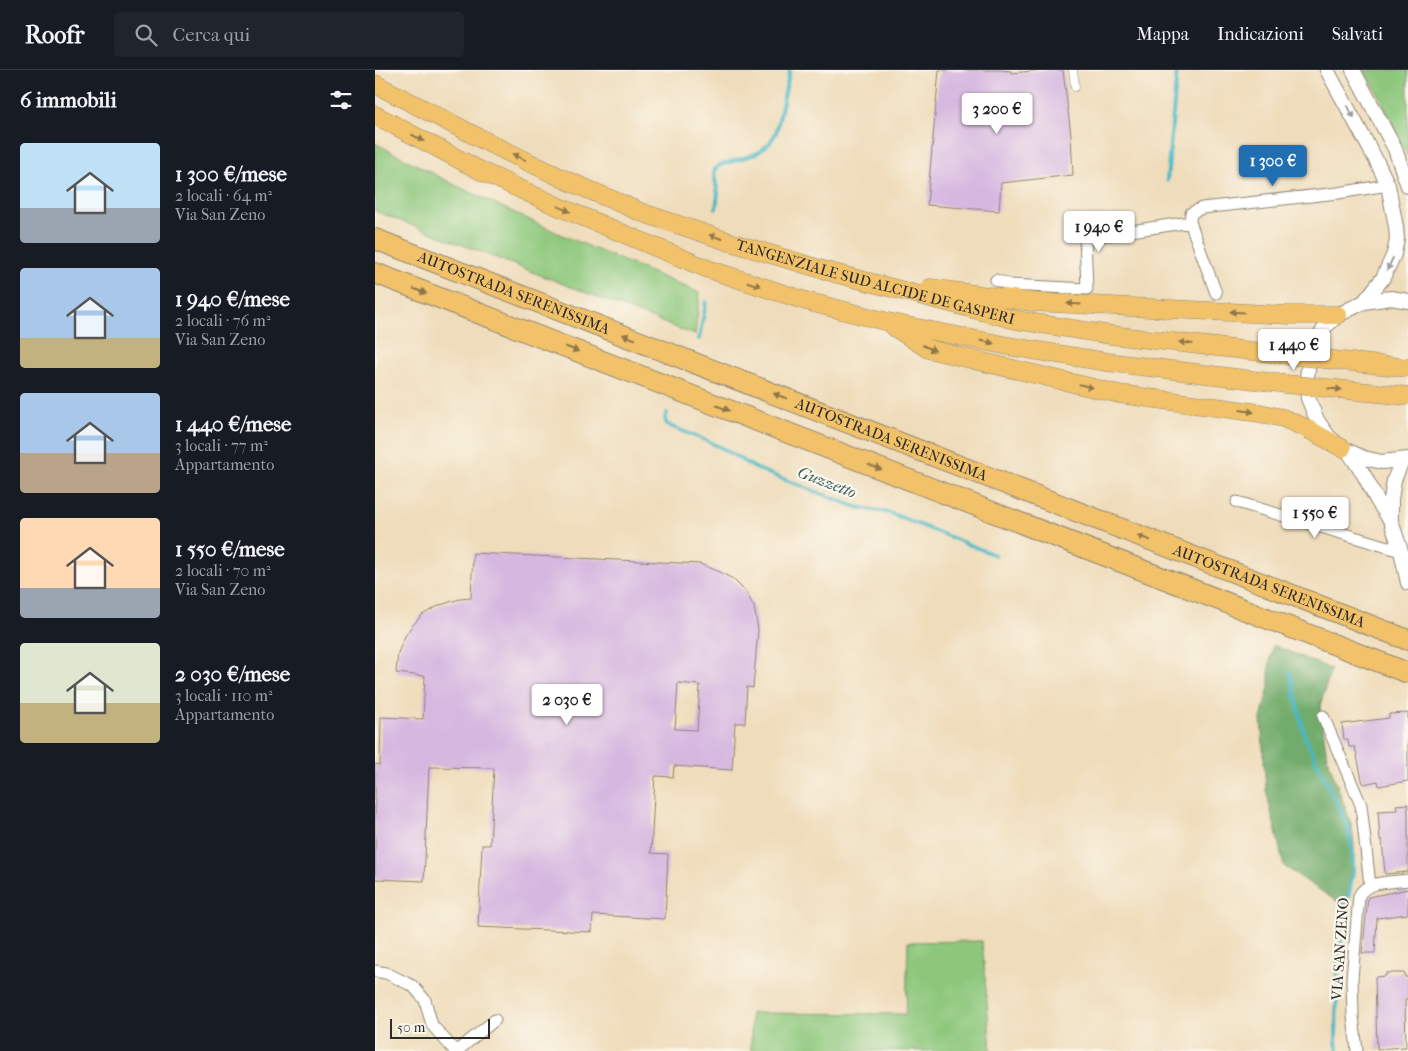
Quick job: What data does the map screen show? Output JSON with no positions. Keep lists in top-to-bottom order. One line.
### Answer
{"streets":{"highway":["TANGENZIALE SUD ALCIDE DE GASPERI","AUTOSTRADA SERENISSIMA"],"street":["VIA SAN ZENO"]},"water":["Guzzetto"],"scale_bar":"50 m","page":{"header":"Roofr","search":"Cerca qui","nav":["Mappa","Indicazioni","Salvati"],"heading":"6 immobili","price":["3 200 €","1 300 €","1 940 €","1 440 €","1 550 €","2 030 €"],"list":[{"name":"1 300 €/mese","note":"2 locali · 64 m² · Via San Zeno"},{"name":"1 940 €/mese","note":"2 locali · 76 m² · Via San Zeno"},{"name":"1 440 €/mese","note":"3 locali · 77 m² · Appartamento"},{"name":"1 550 €/mese","note":"2 locali · 70 m² · Via San Zeno"},{"name":"2 030 €/mese","note":"3 locali · 110 m² · Appartamento"}],"scale":"50 m"}}
